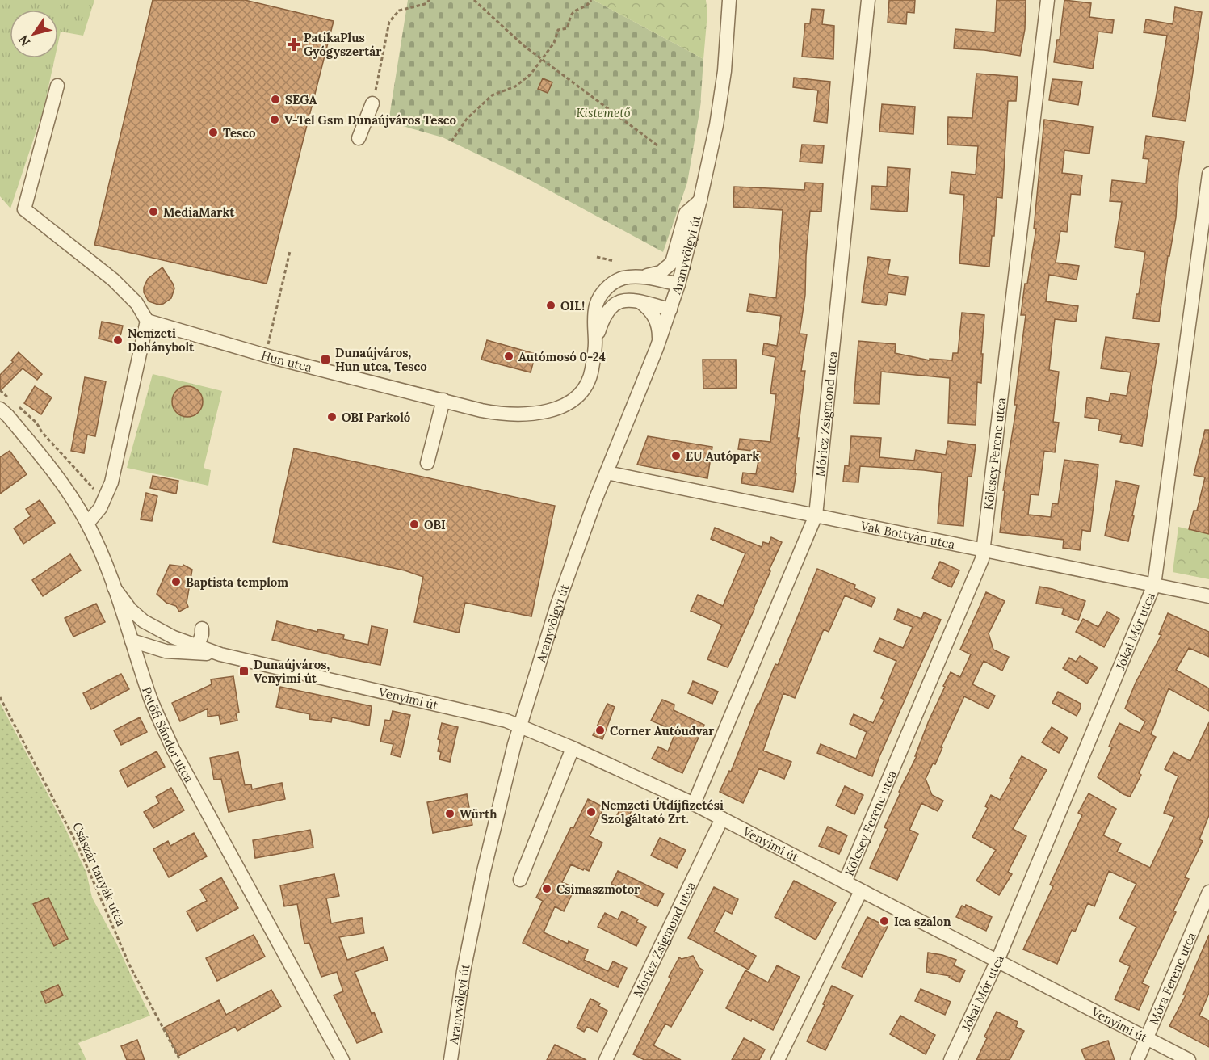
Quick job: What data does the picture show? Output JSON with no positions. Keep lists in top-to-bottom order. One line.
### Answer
{"streets":{"street":["Aranyvölgyi út","Hun utca","Móricz Zsigmond utca","Kölcsey Ferenc utca","Vak Bottyán utca","Jókai Mór utca","Venyimi út","Petőfi Sándor utca","Móra Ferenc utca"],"path":["Császár tanyák utca"]},"crossings":[["Aranyvölgyi út","Hun utca"],["Aranyvölgyi út","Vak Bottyán utca"],["Aranyvölgyi út","Venyimi út"],["Móricz Zsigmond utca","Vak Bottyán utca"],["Móricz Zsigmond utca","Venyimi út"],["Kölcsey Ferenc utca","Vak Bottyán utca"],["Kölcsey Ferenc utca","Venyimi út"],["Vak Bottyán utca","Jókai Mór utca"],["Jókai Mór utca","Venyimi út"],["Venyimi út","Petőfi Sándor utca"],["Venyimi út","Móra Ferenc utca"]],"parks":["Kistemető"],"places":{"health":["PatikaPlus Gyógyszertár"],"other":["SEGA","V-Tel Gsm Dunaújváros Tesco","Tesco","MediaMarkt","OIL!","Nemzeti Dohánybolt","Autómosó 0-24","OBI Parkoló","EU Autópark","OBI","Baptista templom","Corner Autóudvar","Nemzeti Útdíjfizetési Szolgáltató Zrt.","Würth","Csimaszmotor","Ica szalon"],"transit":["Dunaújváros, Hun utca, Tesco","Dunaújváros, Venyimi út"]},"north":"bottom left"}
